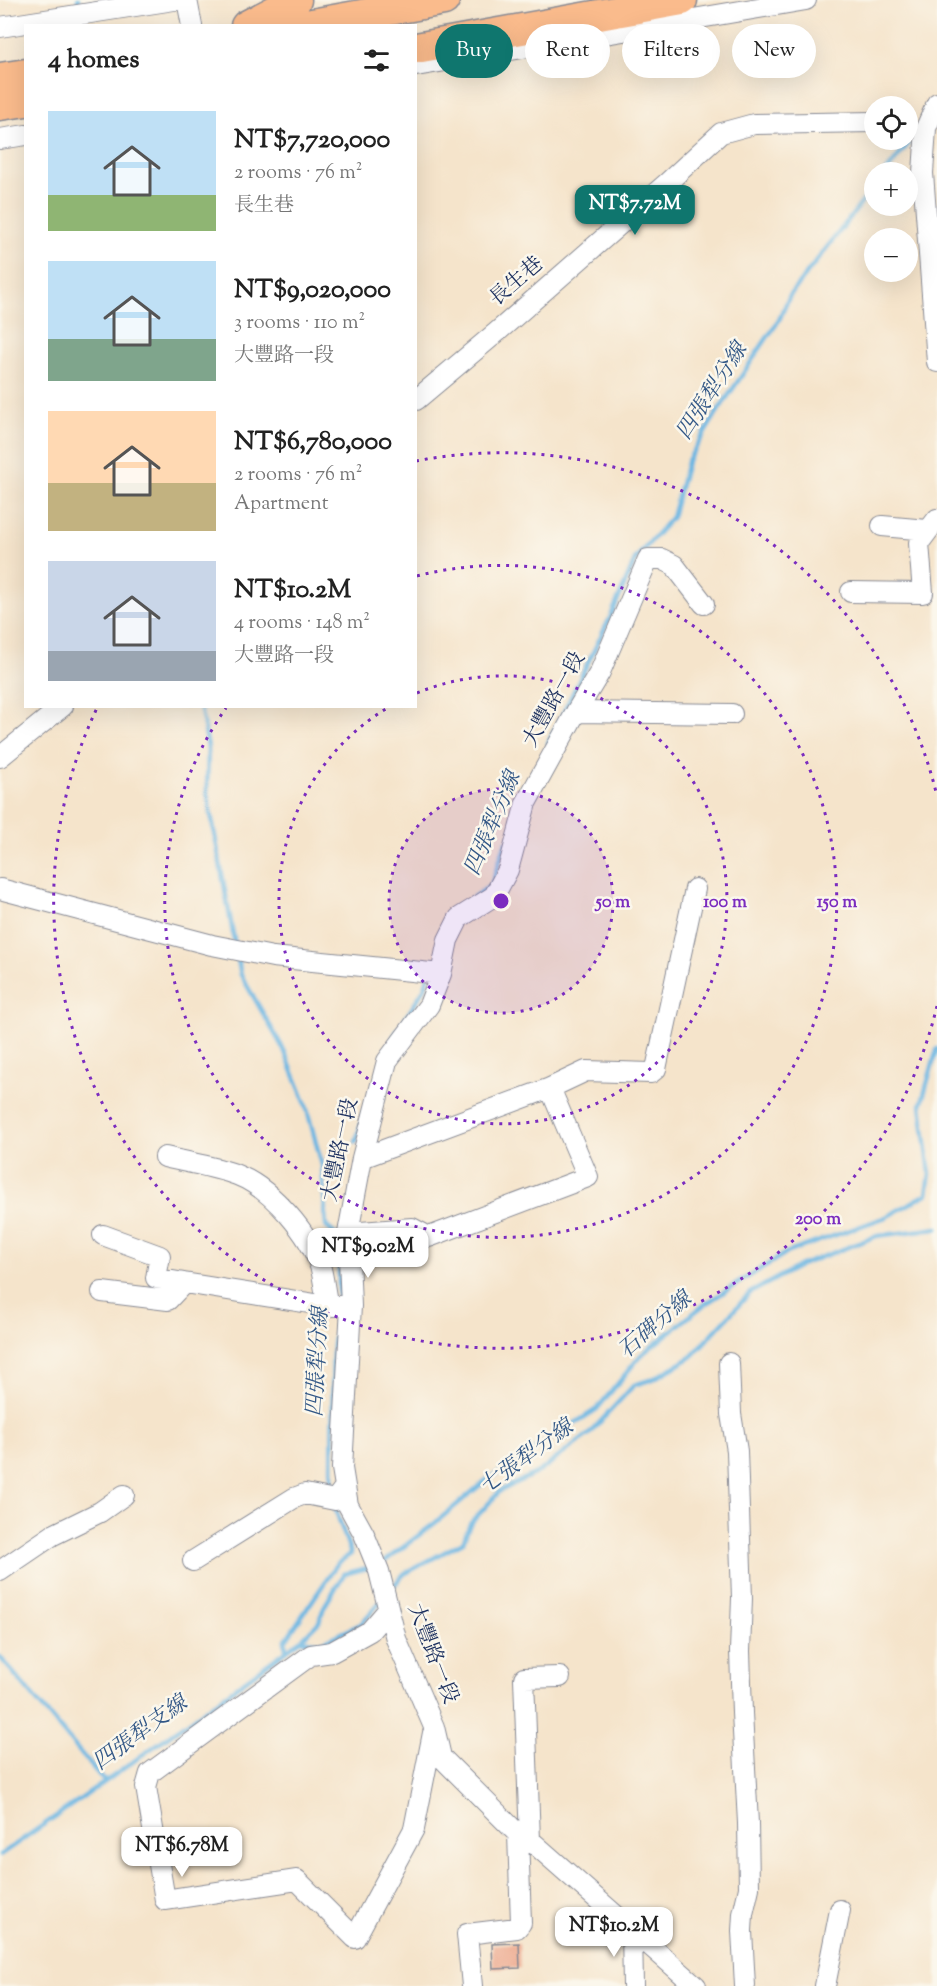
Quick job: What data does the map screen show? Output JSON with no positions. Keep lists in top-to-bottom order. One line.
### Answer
{"streets":{"street":["長生巷","大豐路一段"]},"water":["四張犁分線","石碑分線","七張犁分線","四張犁支線"],"page":{"chip":["Buy","Rent","Filters","New"],"heading":"4 homes","map_buttons":["+","−"],"list":[{"name":"NT$7,720,000","note":"2 rooms · 76 m² · 長生巷"},{"name":"NT$9,020,000","note":"3 rooms · 110 m² · 大豐路一段"},{"name":"NT$6,780,000","note":"2 rooms · 76 m² · Apartment"},{"name":"NT$10.2M","note":"4 rooms · 148 m² · 大豐路一段"}],"price":["NT$7.72M","NT$9.02M","NT$6.78M","NT$10.2M"]},"rings":["50 m","100 m","150 m","200 m"]}
